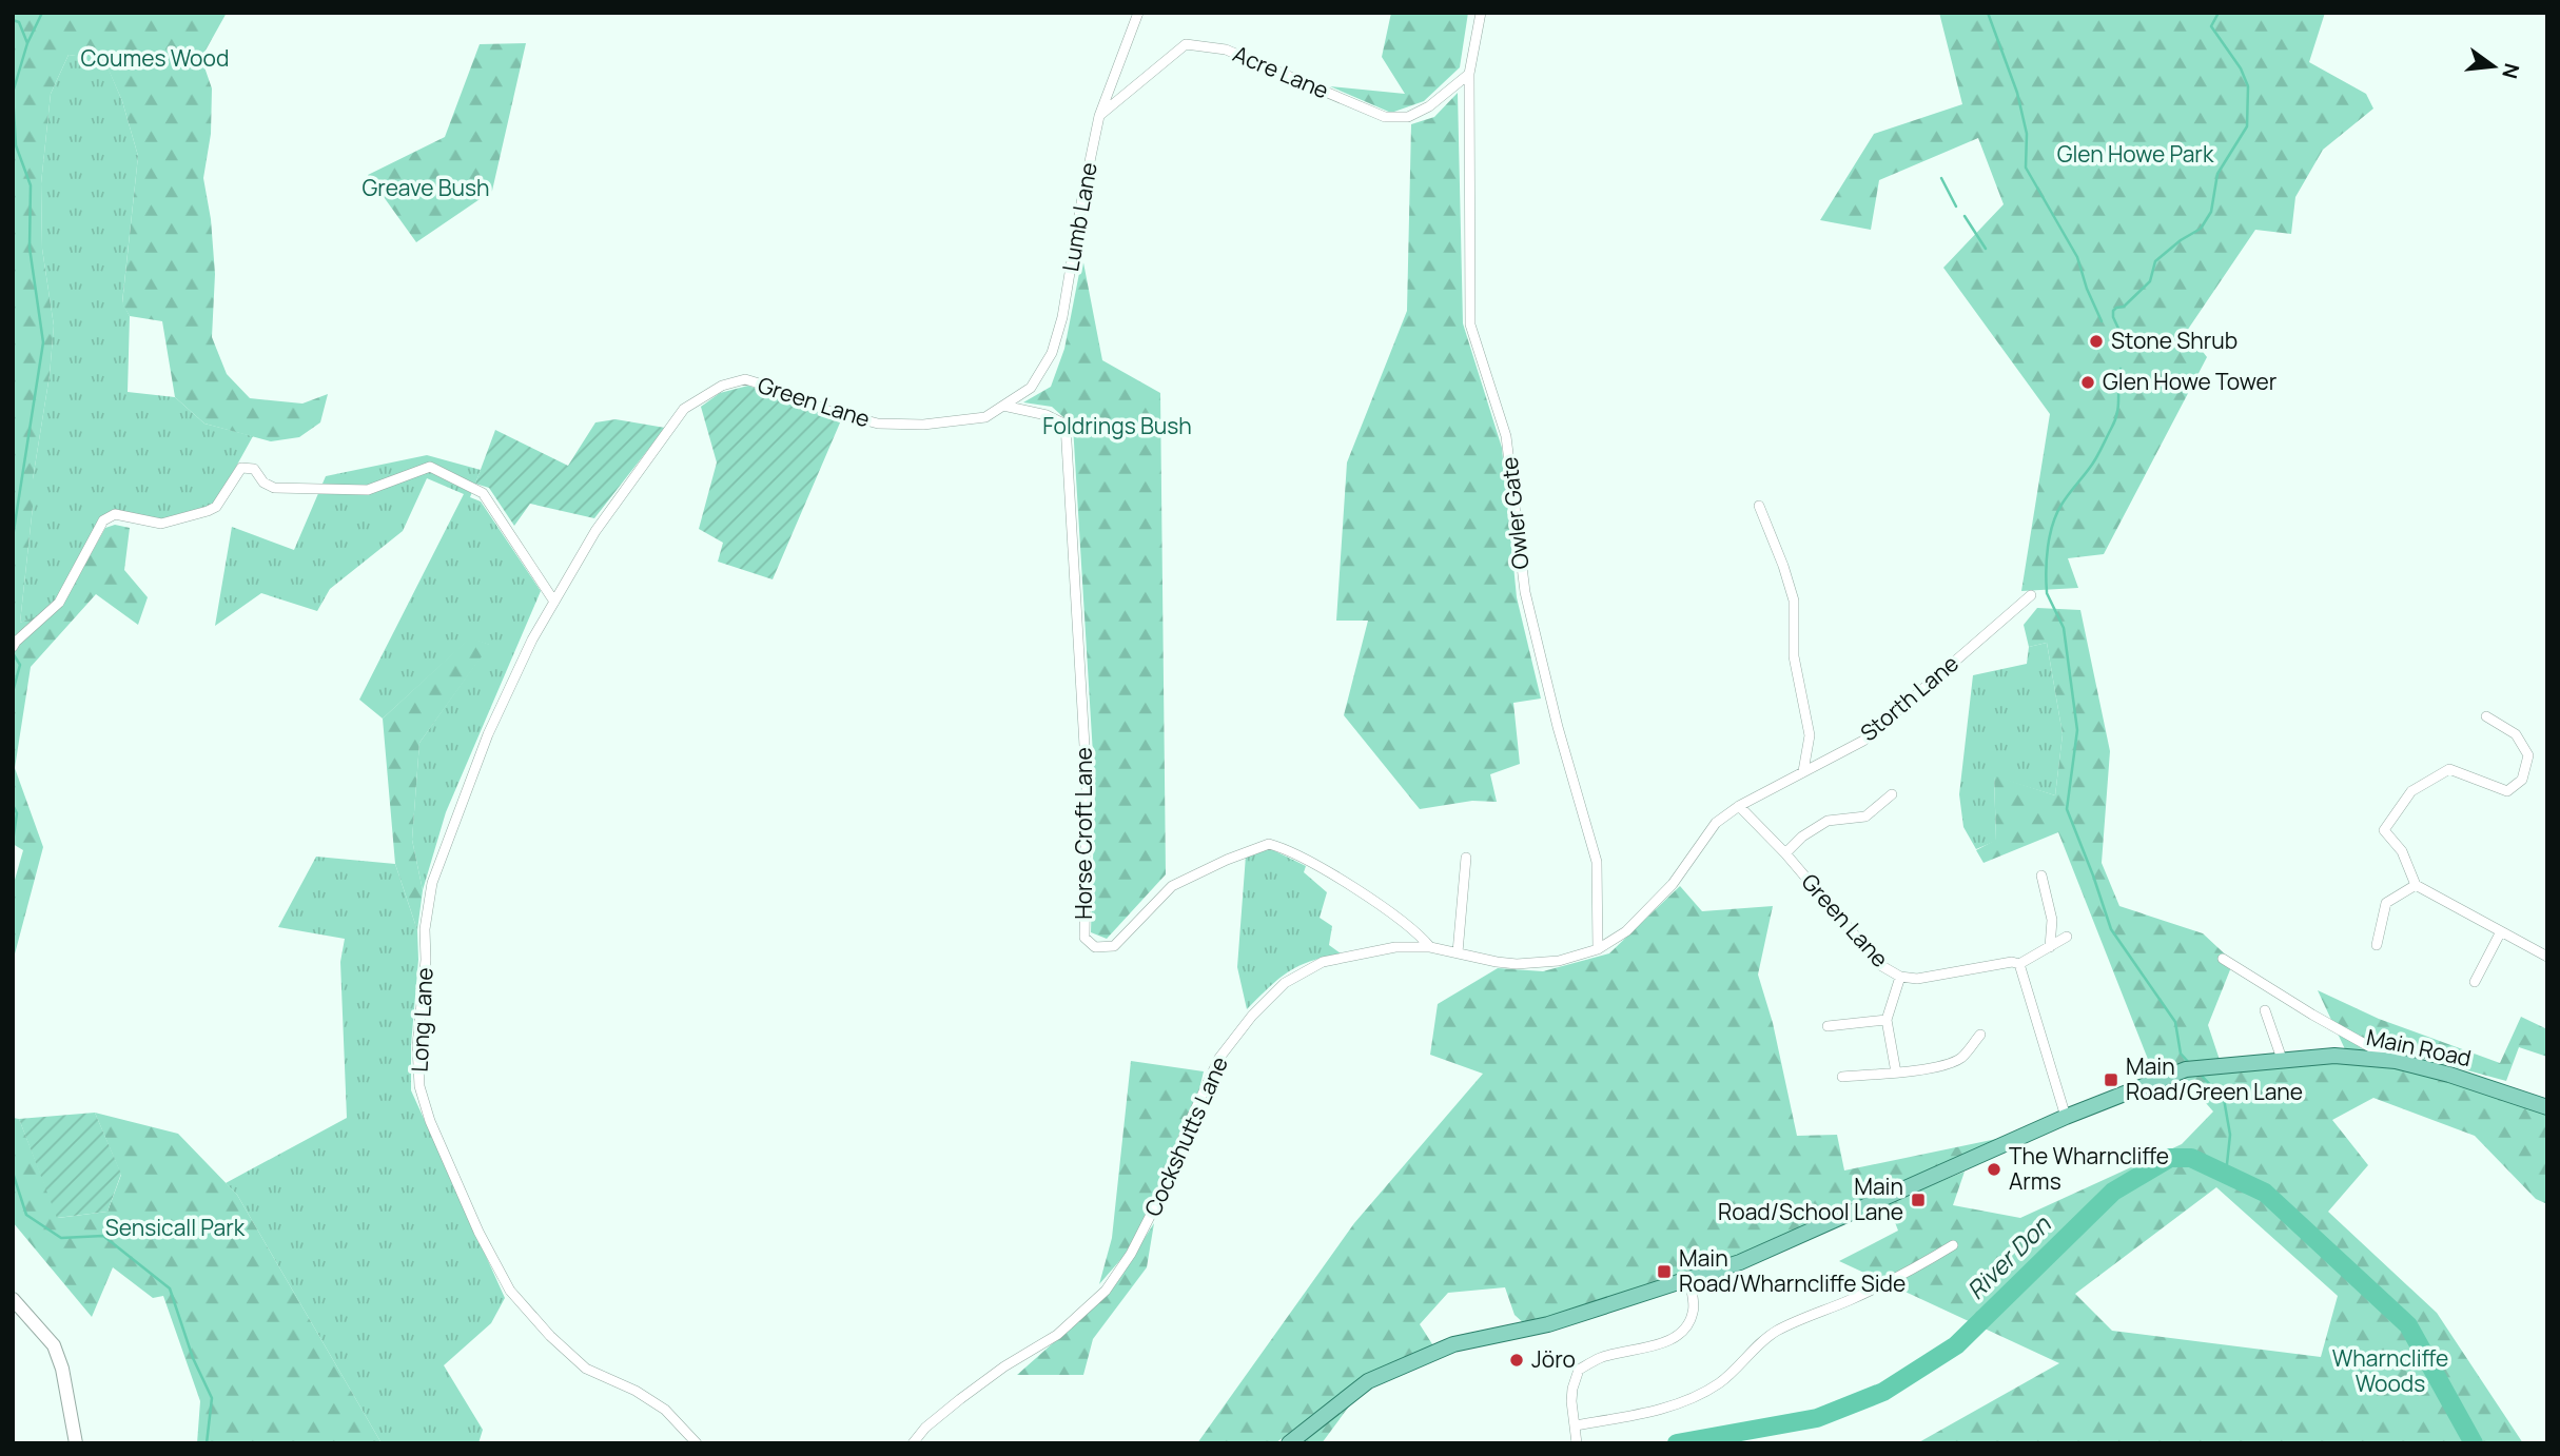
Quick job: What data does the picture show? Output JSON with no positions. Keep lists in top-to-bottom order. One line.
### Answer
{"streets":{"main road":["Main Road"],"street":["Acre Lane","Lumb Lane","Green Lane","Owler Gate","Storth Lane","Horse Croft Lane","Long Lane","Cockshutts Lane"]},"crossings":[["Acre Lane","Lumb Lane"],["Acre Lane","Owler Gate"],["Lumb Lane","Green Lane"],["Lumb Lane","Horse Croft Lane"],["Green Lane","Storth Lane"],["Green Lane","Horse Croft Lane"],["Green Lane","Long Lane"],["Owler Gate","Cockshutts Lane"],["Horse Croft Lane","Cockshutts Lane"]],"water":["River Don"],"parks":["Coumes Wood","Glen Howe Park","Greave Bush","Foldrings Bush","Sensicall Park","Wharncliffe Woods"],"places":{"other":["Stone Shrub","Glen Howe Tower","The Wharncliffe Arms","Jöro"],"transit":["Main Road/Green Lane","Main Road/School Lane","Main Road/Wharncliffe Side"]},"north":"right"}
